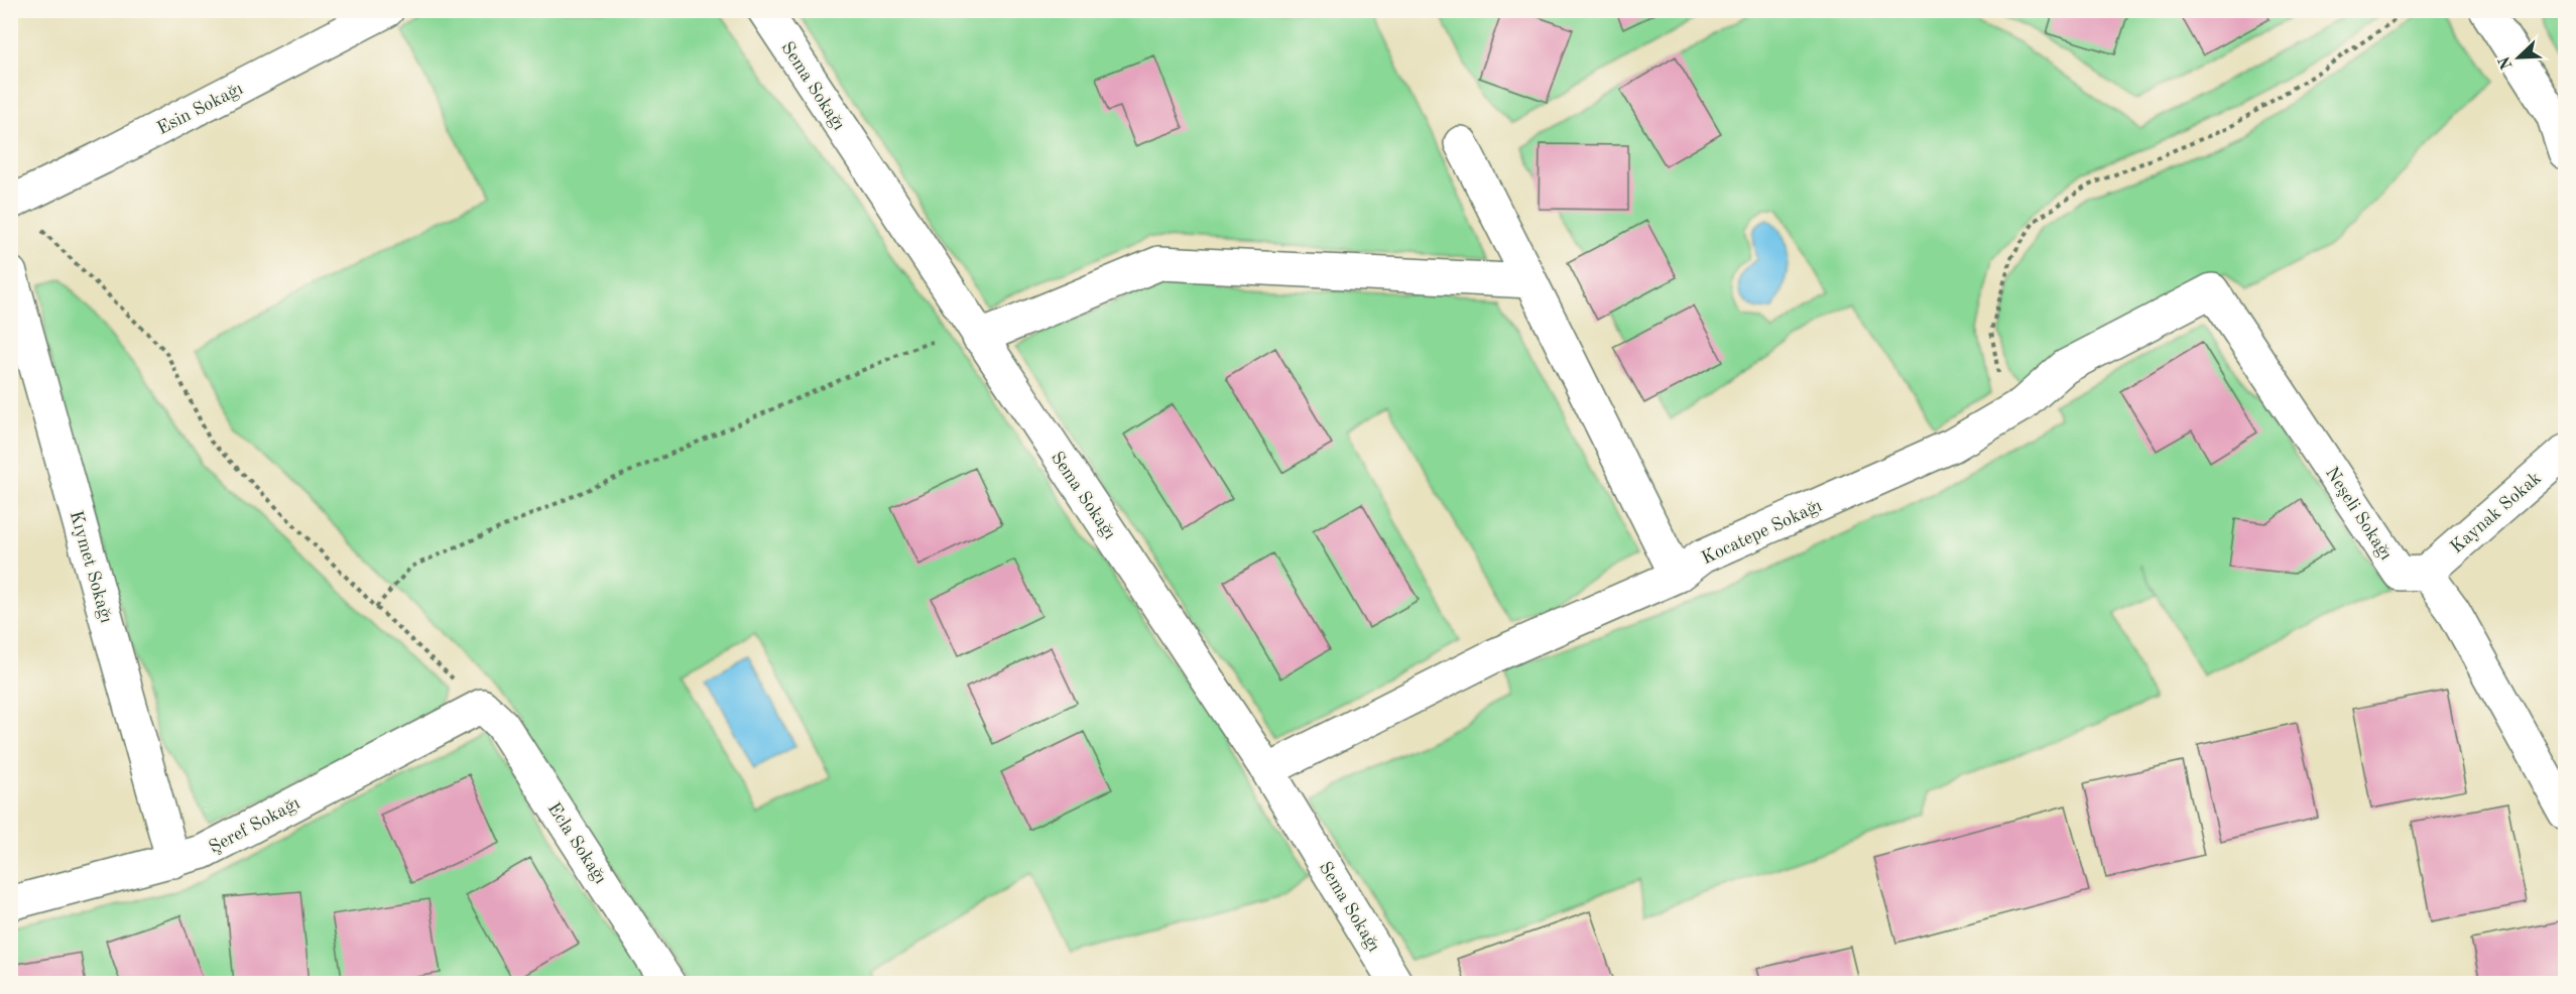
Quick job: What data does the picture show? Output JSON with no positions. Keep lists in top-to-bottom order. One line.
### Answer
{"streets":{"street":["Sema Sokağı","Esin Sokağı","Kaynak Sokak","Neşeli Sokağı","Kocatepe Sokağı","Kıymet Sokağı","Şeref Sokağı","Ecla Sokağı"]},"crossings":[["Sema Sokağı","Kocatepe Sokağı"],["Kaynak Sokak","Neşeli Sokağı"],["Neşeli Sokağı","Kocatepe Sokağı"],["Kıymet Sokağı","Şeref Sokağı"],["Şeref Sokağı","Ecla Sokağı"]],"north":"bottom left"}
